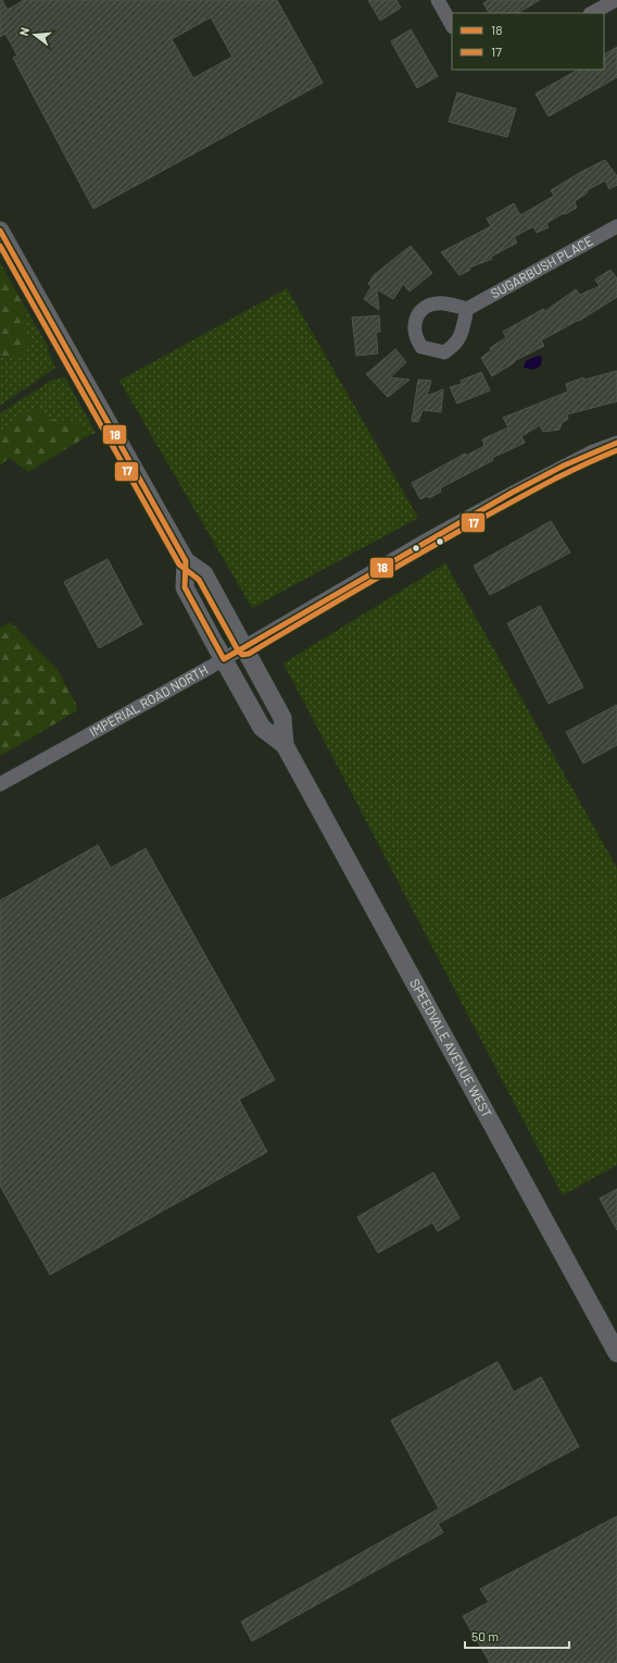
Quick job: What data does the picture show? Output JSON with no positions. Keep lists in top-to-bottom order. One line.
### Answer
{"streets":{"main road":["SPEEDVALE AVENUE WEST"],"street":["SUGARBUSH PLACE","IMPERIAL ROAD NORTH"]},"crossings":[["IMPERIAL ROAD NORTH","SPEEDVALE AVENUE WEST"]],"lines":["transit line 18","transit line 17"],"legend":["18","17"],"scale_bar":"50 m","north":"left"}
